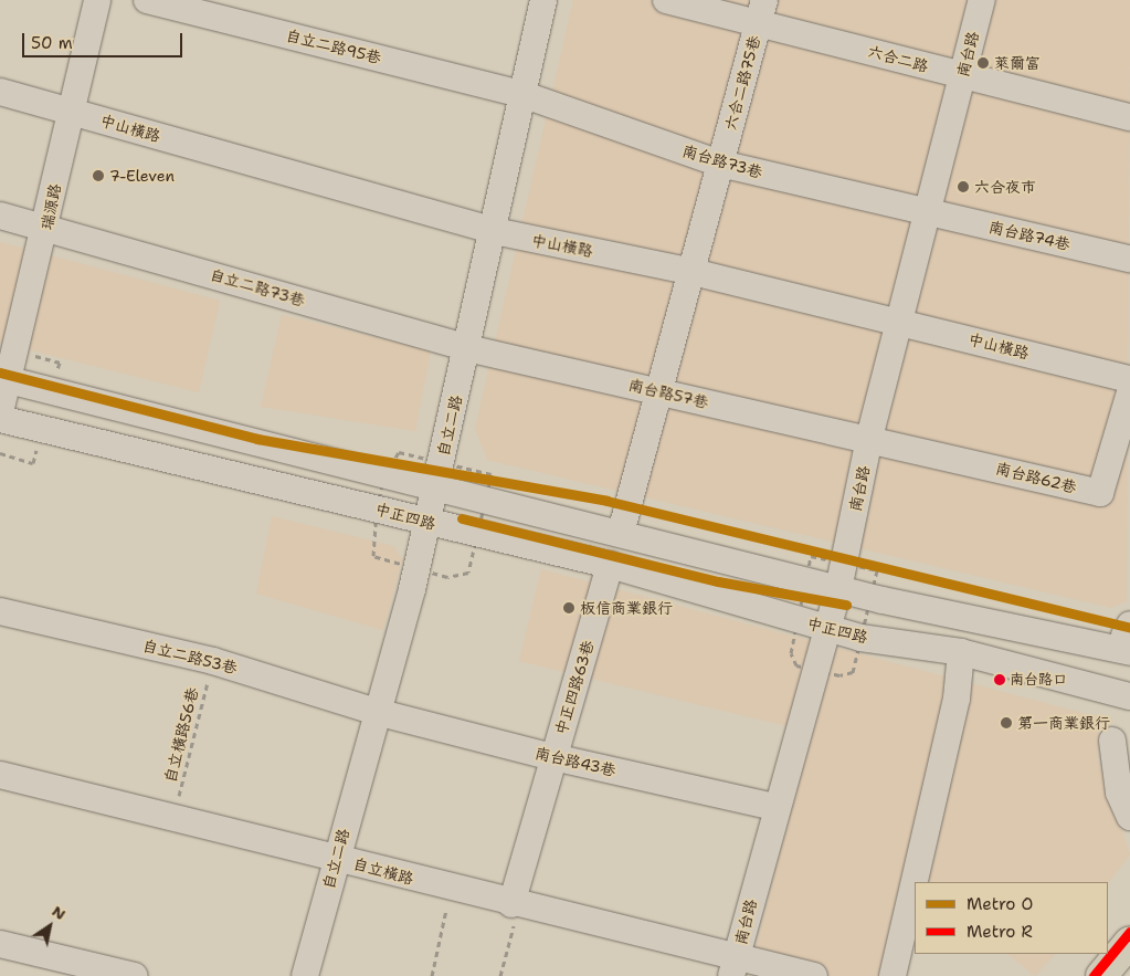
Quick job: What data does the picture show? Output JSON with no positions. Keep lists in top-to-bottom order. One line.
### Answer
{"streets":{"street":["自立二路95巷","南台路","六合二路","六合二路75巷","中山橫路","南台路73巷","瑞源路","南台路74巷","自立二路73巷","南台路57巷","自立二路","南台路62巷","中正四路","自立二路53巷","中正四路63巷","南台路43巷","自立橫路"],"path":["自立橫路56巷"]},"crossings":[["自立二路95巷","南台路73巷"],["自立二路95巷","自立二路"],["南台路","六合二路"],["南台路","中山橫路"],["南台路","南台路73巷"],["南台路","南台路74巷"],["南台路","南台路57巷"],["南台路","南台路62巷"],["南台路","中正四路"],["南台路","南台路43巷"],["南台路","自立橫路"],["六合二路","六合二路75巷"],["六合二路75巷","中山橫路"],["六合二路75巷","南台路73巷"],["六合二路75巷","南台路57巷"],["中山橫路","瑞源路"],["中山橫路","自立二路"],["南台路73巷","南台路74巷"],["南台路73巷","自立二路"],["瑞源路","自立二路73巷"],["自立二路73巷","南台路57巷"],["自立二路73巷","自立二路"],["南台路57巷","自立二路"],["南台路57巷","南台路62巷"],["自立二路","中正四路"],["自立二路","自立二路53巷"],["自立二路","南台路43巷"],["自立二路","自立橫路"],["中正四路","中正四路63巷"],["自立二路53巷","自立橫路56巷"],["自立二路53巷","南台路43巷"],["中正四路63巷","南台路43巷"],["中正四路63巷","自立橫路"],["自立橫路56巷","自立橫路"]],"places":["萊爾富","7-Eleven","六合夜市","板信商業銀行","南台路口","第一商業銀行"],"lines":["metro line O","metro line R"],"legend":["Metro O","Metro R"],"scale_bar":"50 m","north":"top right"}
